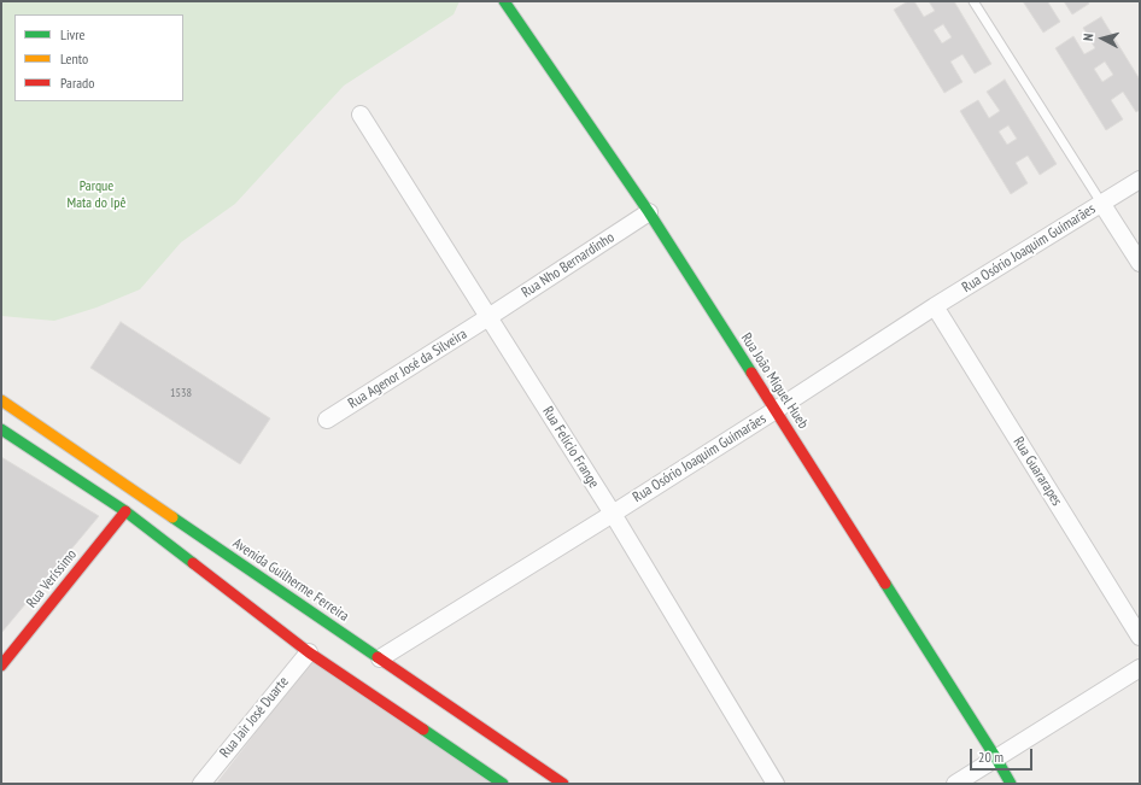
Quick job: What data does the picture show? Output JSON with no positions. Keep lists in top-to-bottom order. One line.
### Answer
{"streets":{"main road":["Rua João Miguel Hueb","Rua Veríssimo","Avenida Guilherme Ferreira"],"street":["Rua Osório Joaquim Guimarães","Rua Nho Bernardinho","Rua Agenor José da Silveira","Rua Felício Frange","Rua Guararapes","Rua Jair José Duarte"]},"crossings":[["Rua Osório Joaquim Guimarães","Rua João Miguel Hueb"],["Rua Osório Joaquim Guimarães","Rua Felício Frange"],["Rua Osório Joaquim Guimarães","Rua Guararapes"],["Rua Osório Joaquim Guimarães","Avenida Guilherme Ferreira"],["Rua Nho Bernardinho","Rua Agenor José da Silveira"],["Rua Nho Bernardinho","Rua João Miguel Hueb"],["Rua Nho Bernardinho","Rua Felício Frange"],["Rua Agenor José da Silveira","Rua Felício Frange"]],"parks":["Parque Mata do Ipê"],"house_numbers":["1538"],"legend":["Livre","Lento","Parado"],"scale_bar":"20 m","north":"left"}
